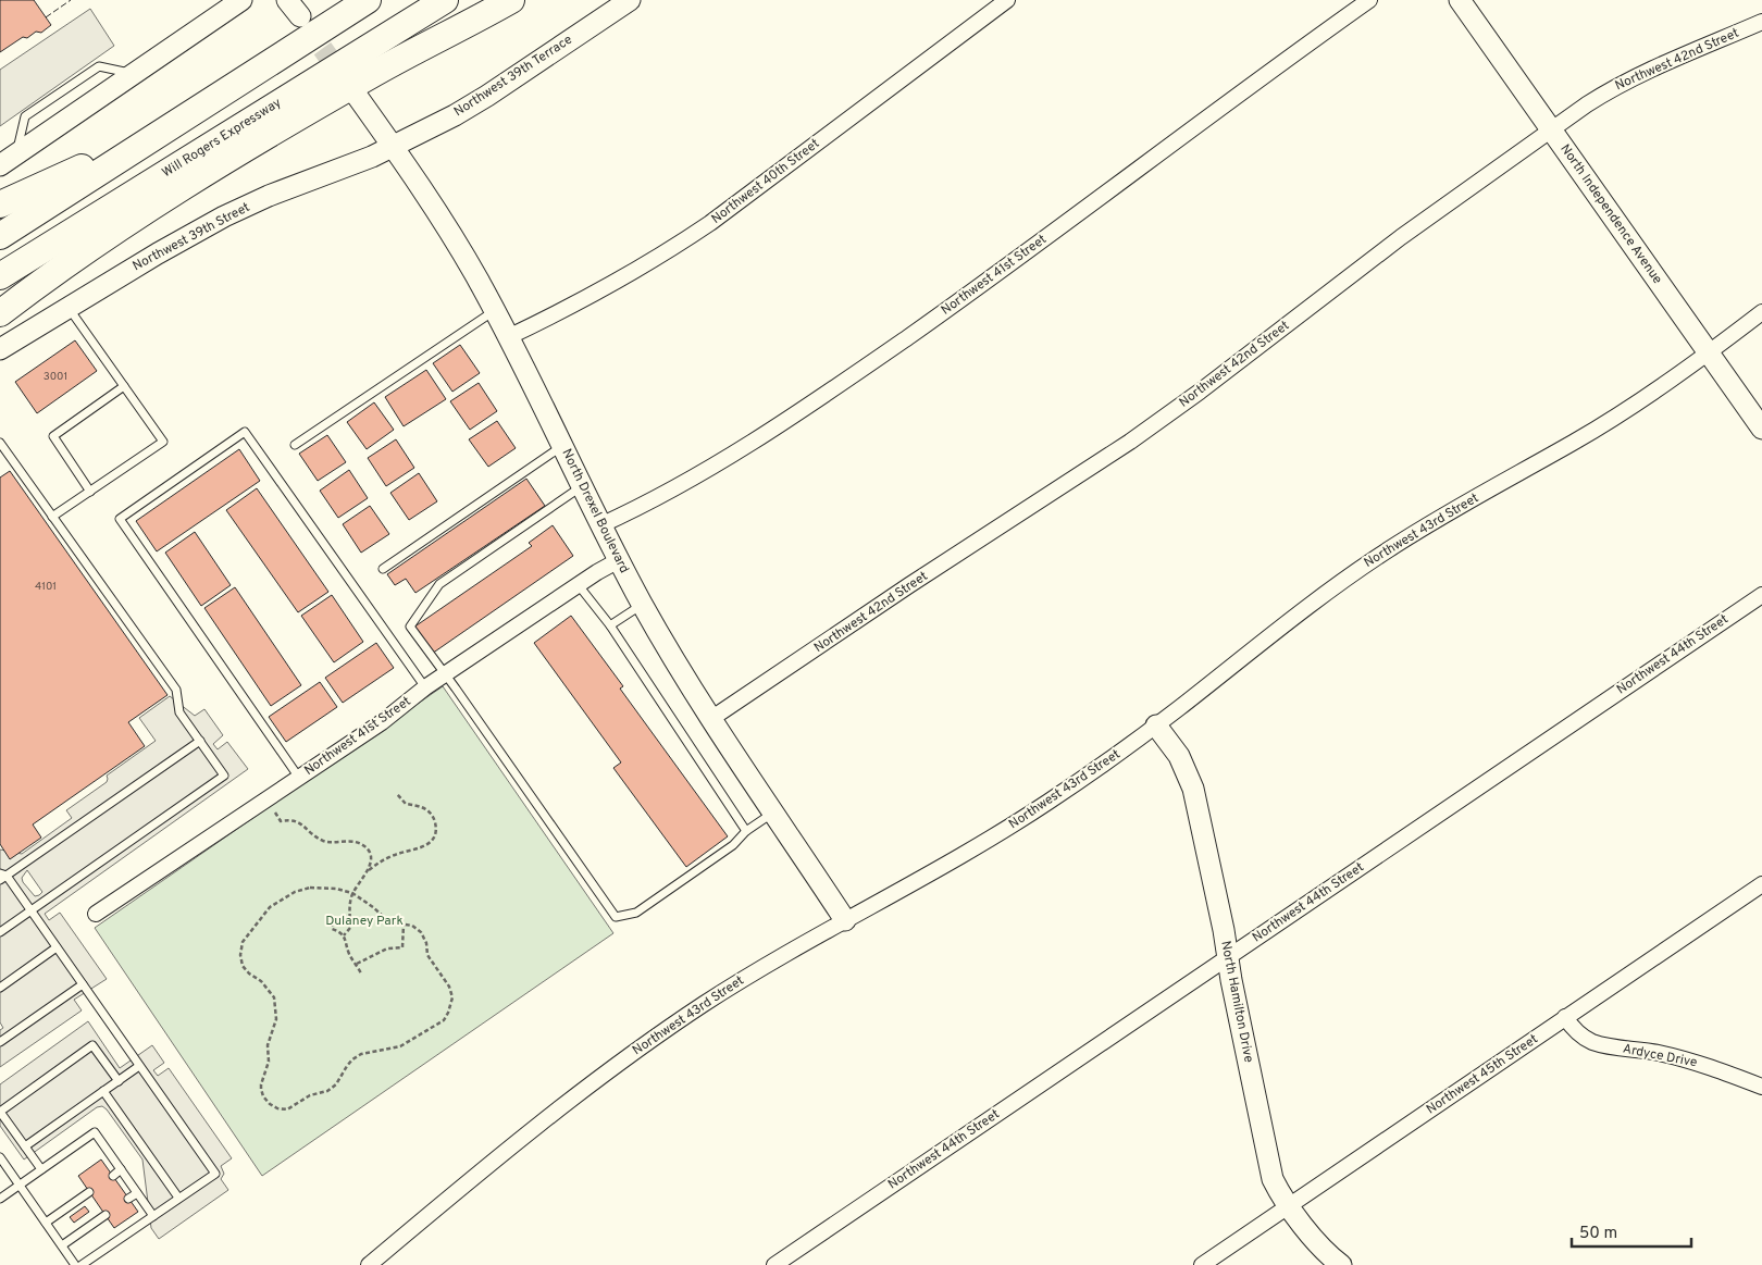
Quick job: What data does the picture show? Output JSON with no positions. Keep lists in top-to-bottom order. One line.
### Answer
{"streets":{"highway":["Will Rogers Expressway"],"street":["Northwest 42nd Street","Northwest 39th Terrace","Northwest 40th Street","North Independence Avenue","Northwest 39th Street","Northwest 41st Street","North Drexel Boulevard","Northwest 43rd Street","Northwest 44th Street","North Hamilton Drive","Ardyce Drive","Northwest 45th Street"]},"crossings":[["Northwest 42nd Street","North Independence Avenue"],["Northwest 42nd Street","North Drexel Boulevard"],["Northwest 39th Terrace","Northwest 39th Street"],["Northwest 39th Terrace","North Drexel Boulevard"],["Northwest 40th Street","North Drexel Boulevard"],["North Independence Avenue","Northwest 43rd Street"],["Northwest 39th Street","North Drexel Boulevard"],["Northwest 41st Street","North Drexel Boulevard"],["North Drexel Boulevard","Northwest 43rd Street"],["Northwest 43rd Street","North Hamilton Drive"],["Northwest 44th Street","North Hamilton Drive"],["North Hamilton Drive","Northwest 45th Street"],["Ardyce Drive","Northwest 45th Street"]],"parks":["Dulaney Park"],"house_numbers":["3001","4101"],"scale_bar":"50 m"}
